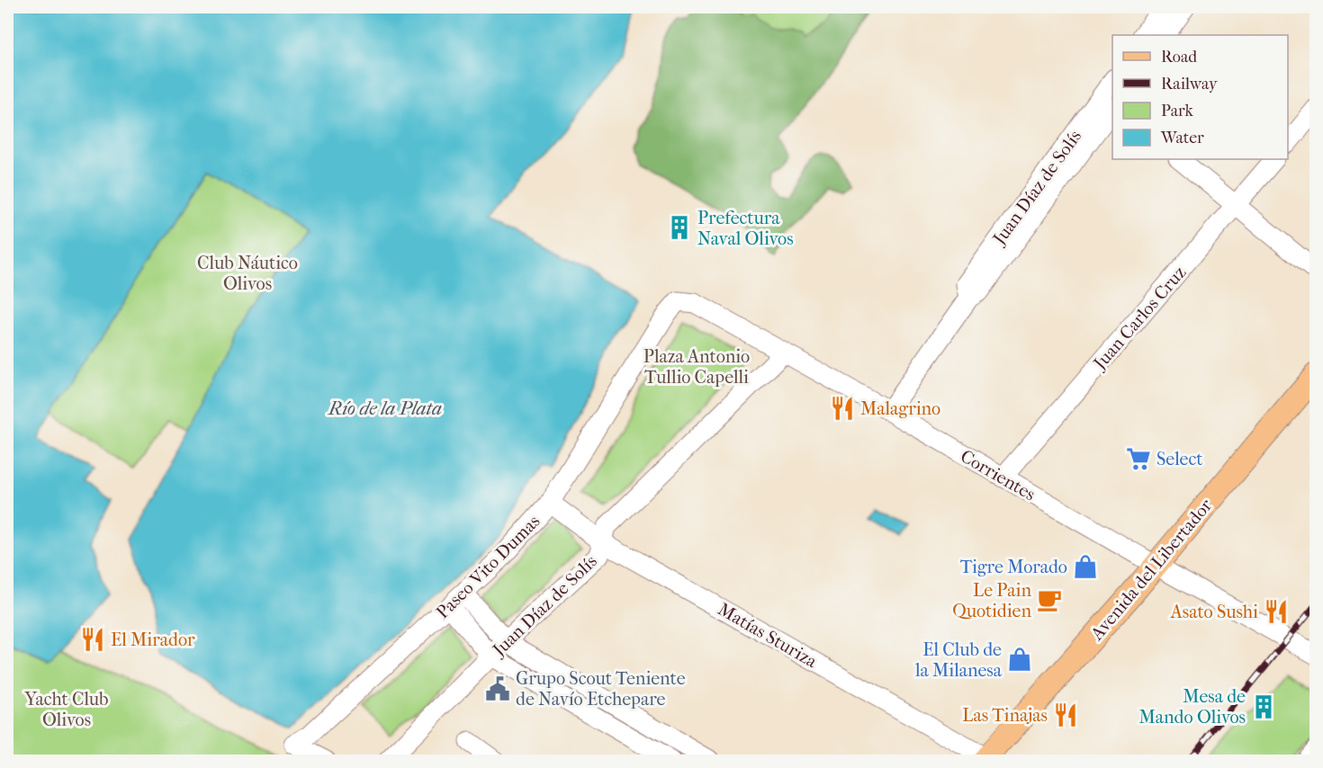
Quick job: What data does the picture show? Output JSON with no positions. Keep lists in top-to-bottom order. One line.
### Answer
{"streets":{"main road":["Avenida del Libertador"],"street":["Juan Díaz de Solís","Juan Carlos Cruz","Corrientes","Paseo Vito Dumas","Matías Sturiza"]},"crossings":[["Juan Díaz de Solís","Corrientes"],["Juan Díaz de Solís","Matías Sturiza"],["Juan Carlos Cruz","Corrientes"],["Corrientes","Paseo Vito Dumas"],["Corrientes","Avenida del Libertador"],["Paseo Vito Dumas","Matías Sturiza"],["Avenida del Libertador","Matías Sturiza"]],"water":["Río de la Plata"],"parks":["Club Náutico Olivos","Plaza Antonio Tullio Capelli","Yacht Club Olivos"],"places":{"building":["Prefectura Naval Olivos","Mesa de Mando Olivos"],"restaurant":["Malagrino","Asato Sushi","El Mirador","Las Tinajas"],"supermarket":["Select"],"shop":["Tigre Morado","El Club de la Milanesa"],"cafe":["Le Pain Quotidien"],"public building":["Grupo Scout Teniente de Navío Etchepare"]},"legend":["Road","Railway","Park","Water"]}
